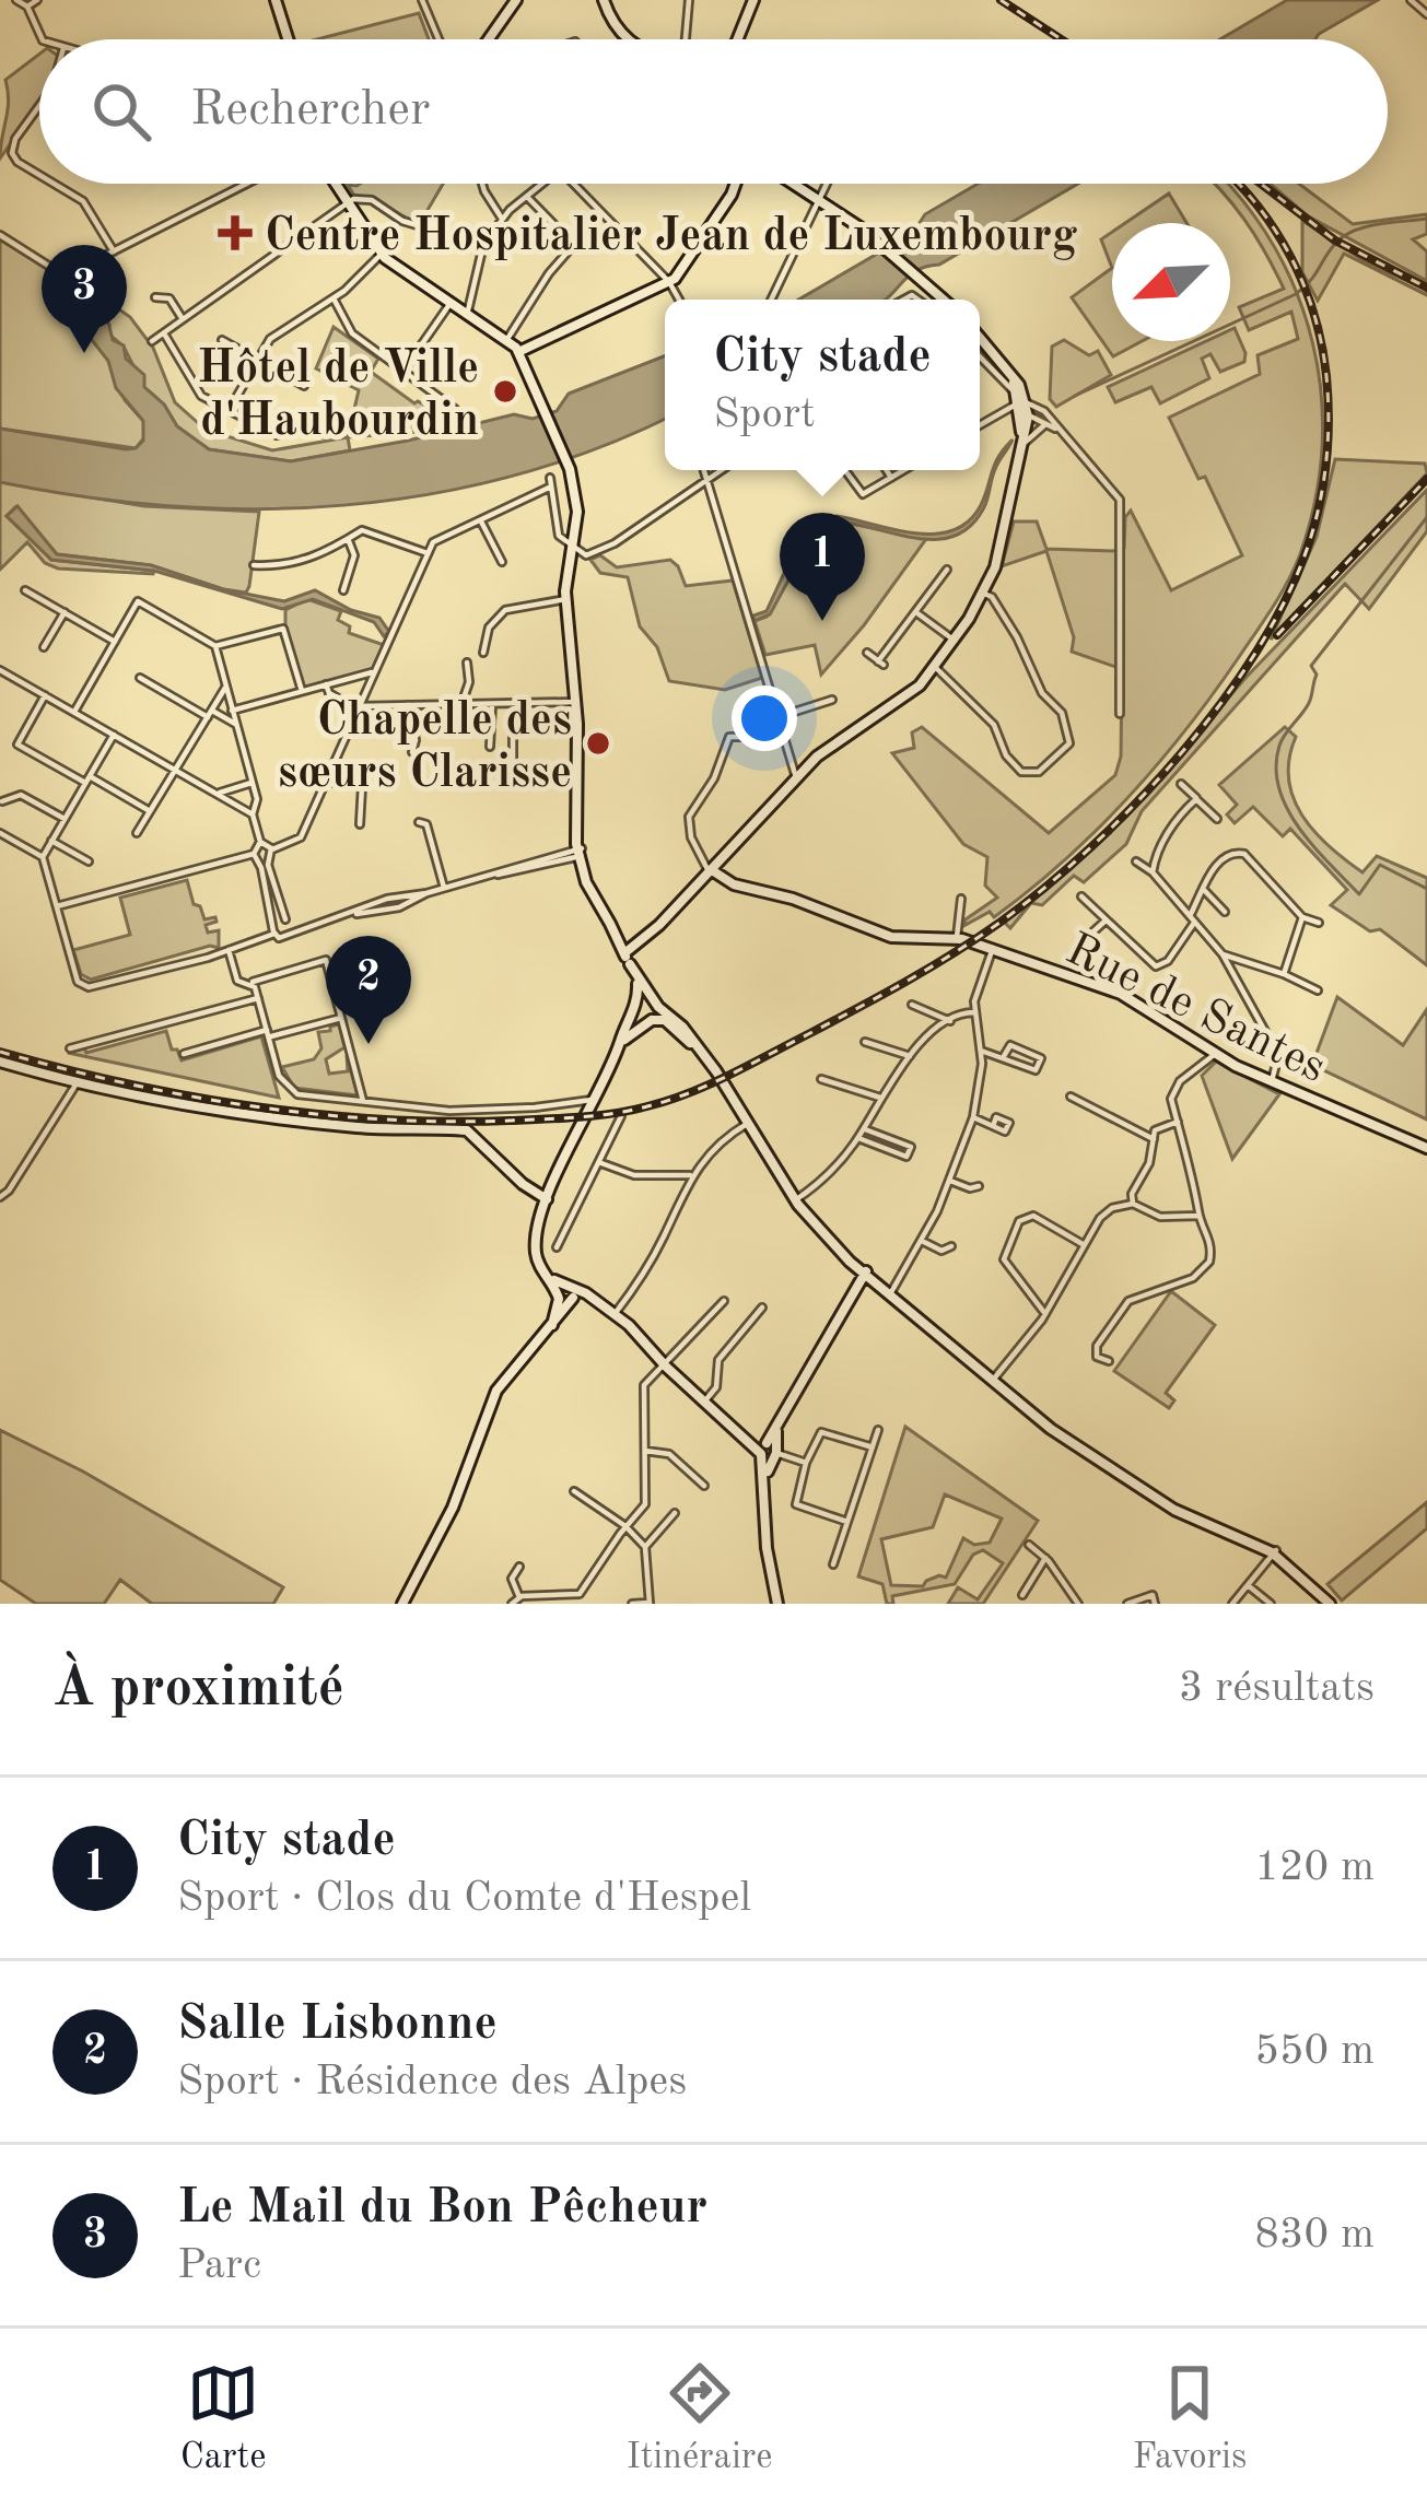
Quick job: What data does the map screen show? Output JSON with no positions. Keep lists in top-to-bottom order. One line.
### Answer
{"streets":{"street":["Rue de Santes"]},"places":{"health":["Centre Hospitalier Jean de Luxembourg"],"other":["Hôtel de Ville d'Haubourdin","Chapelle des sœurs Clarisse"]},"north":"bottom left","page":{"search":"Rechercher","pins":["3","1","2"],"popup":["City stade","Sport"],"heading":["À proximité","3 résultats"],"list":[{"mark":"1","name":"City stade","note":"Sport · Clos du Comte d'Hespel","value":"120 m"},{"mark":"2","name":"Salle Lisbonne","note":"Sport · Résidence des Alpes","value":"550 m"},{"mark":"3","name":"Le Mail du Bon Pêcheur","note":"Parc","value":"830 m"}],"nav":["Carte","Itinéraire","Favoris"]}}
